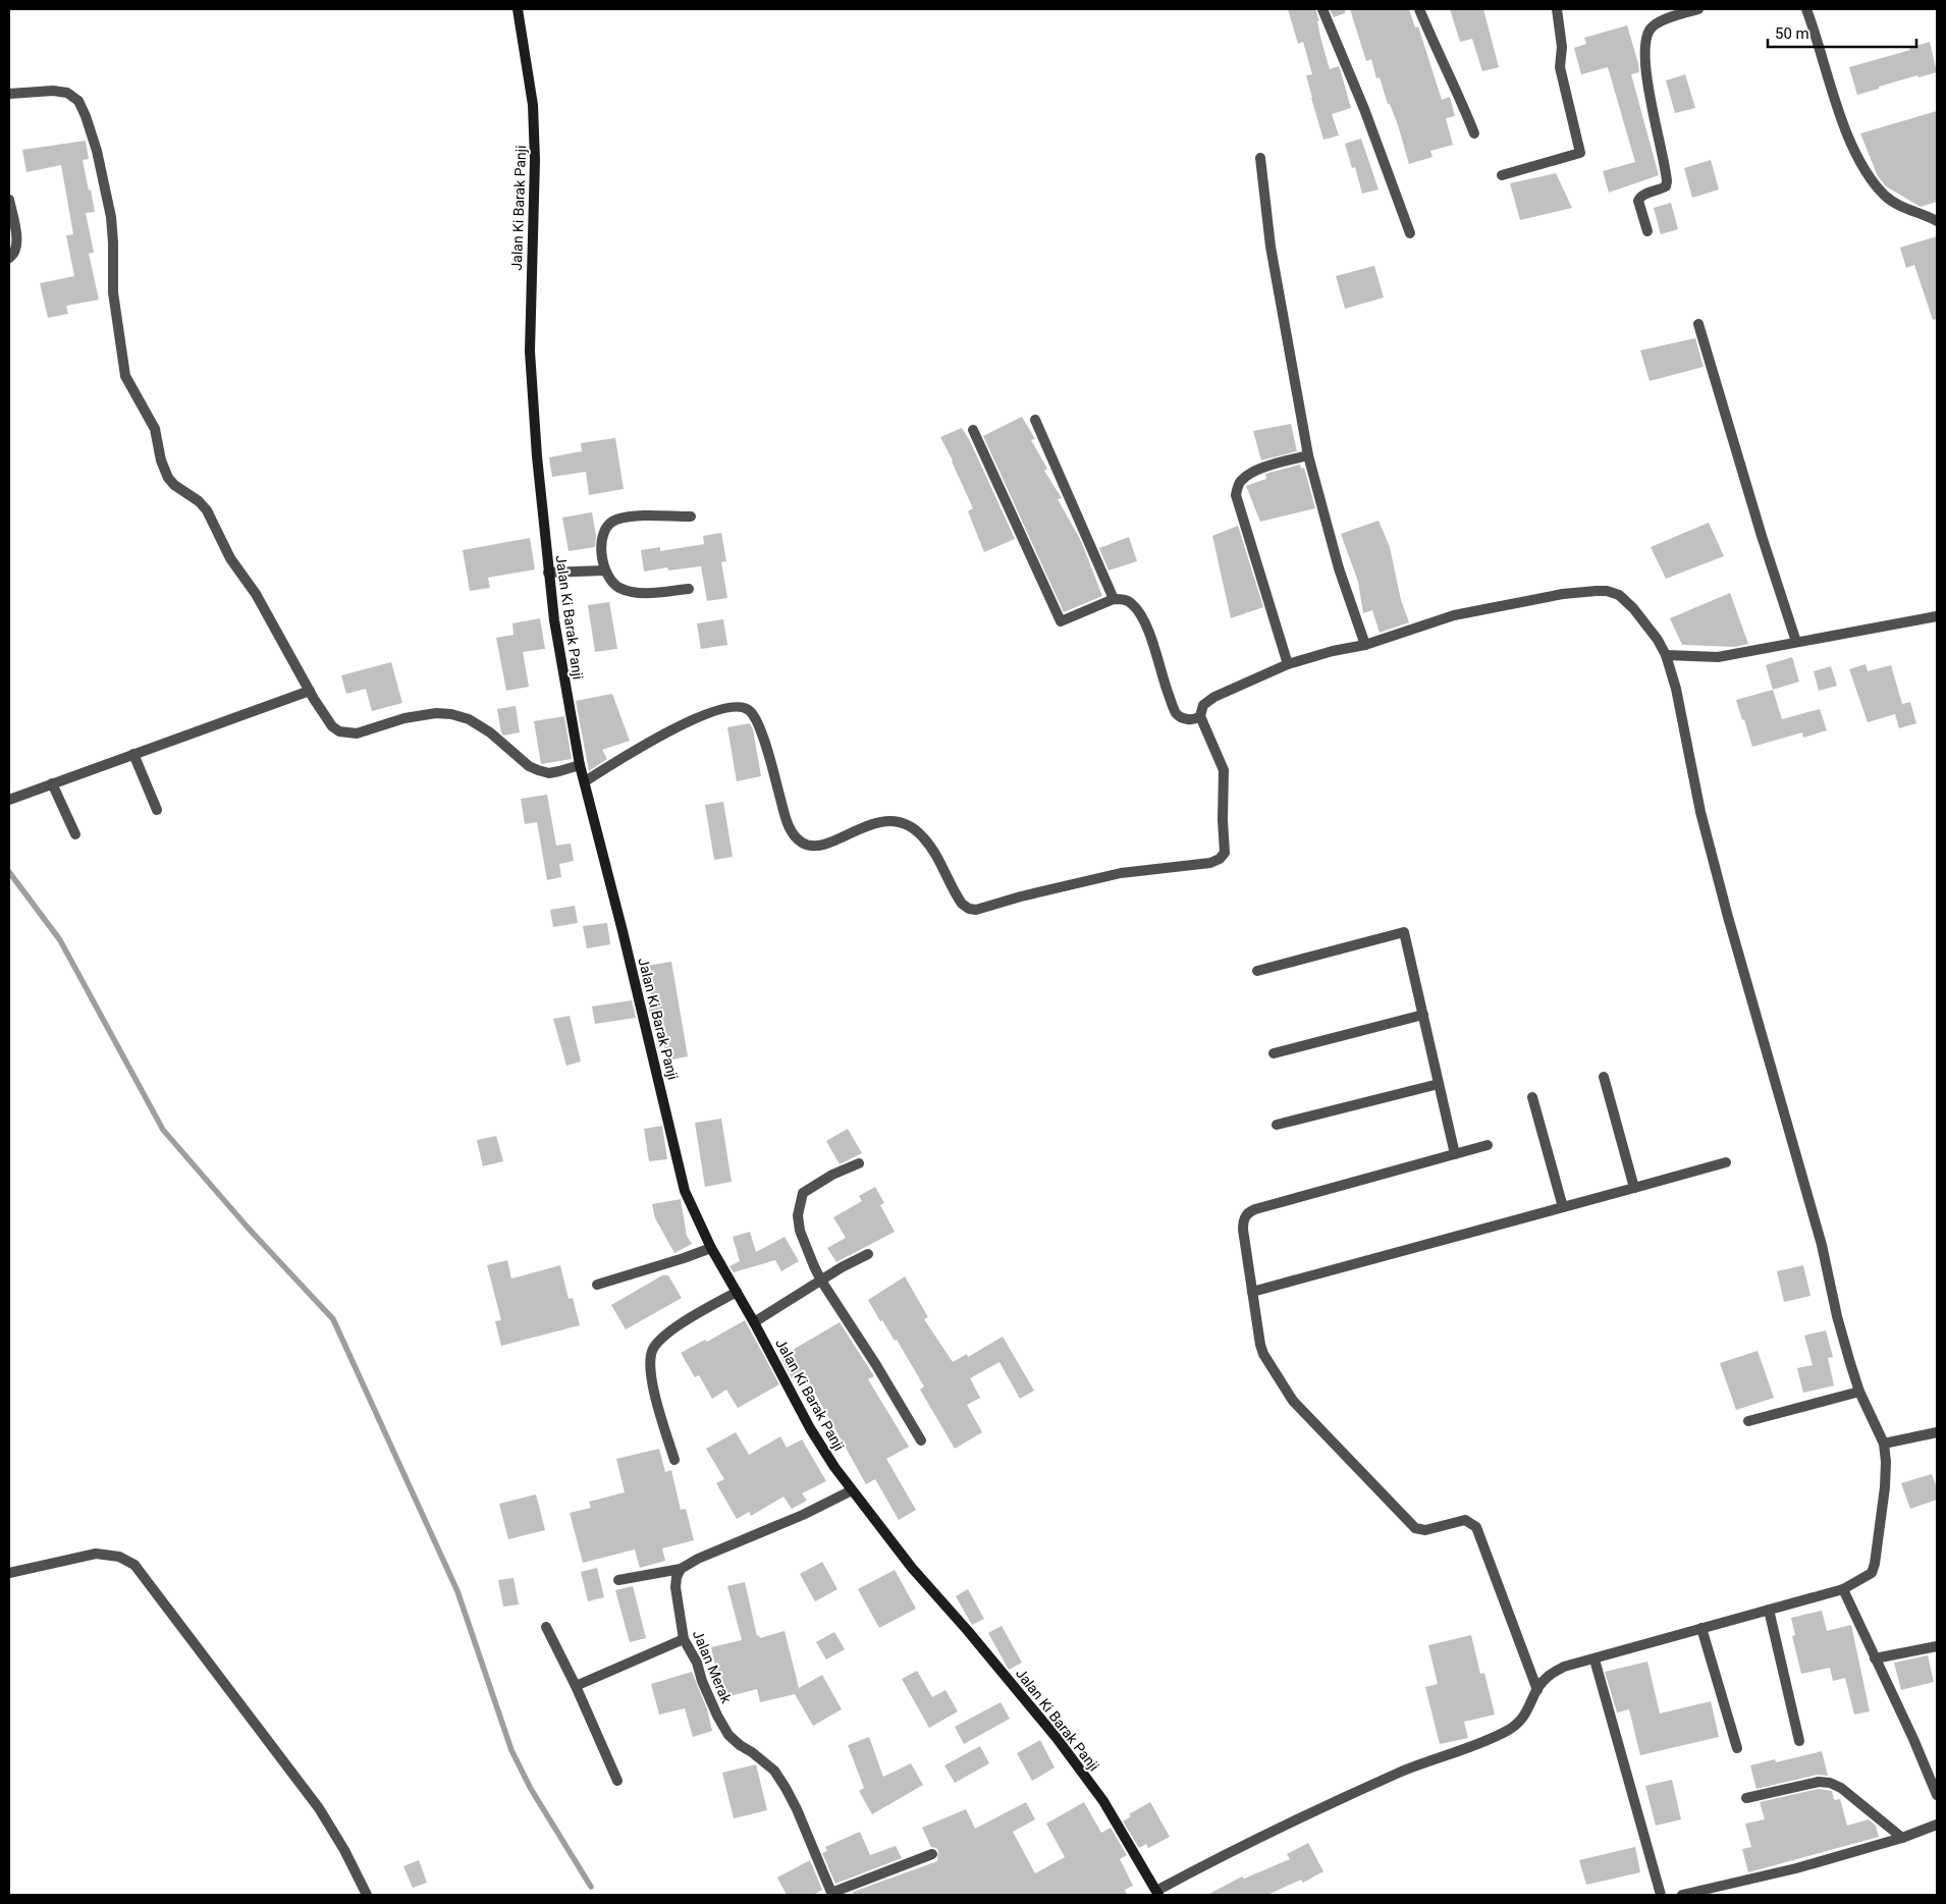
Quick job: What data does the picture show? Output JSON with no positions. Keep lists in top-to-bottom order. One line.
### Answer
{"streets":{"street":["Jalan Ki Barak Panji","Jalan Merak"]},"scale_bar":"50 m"}
